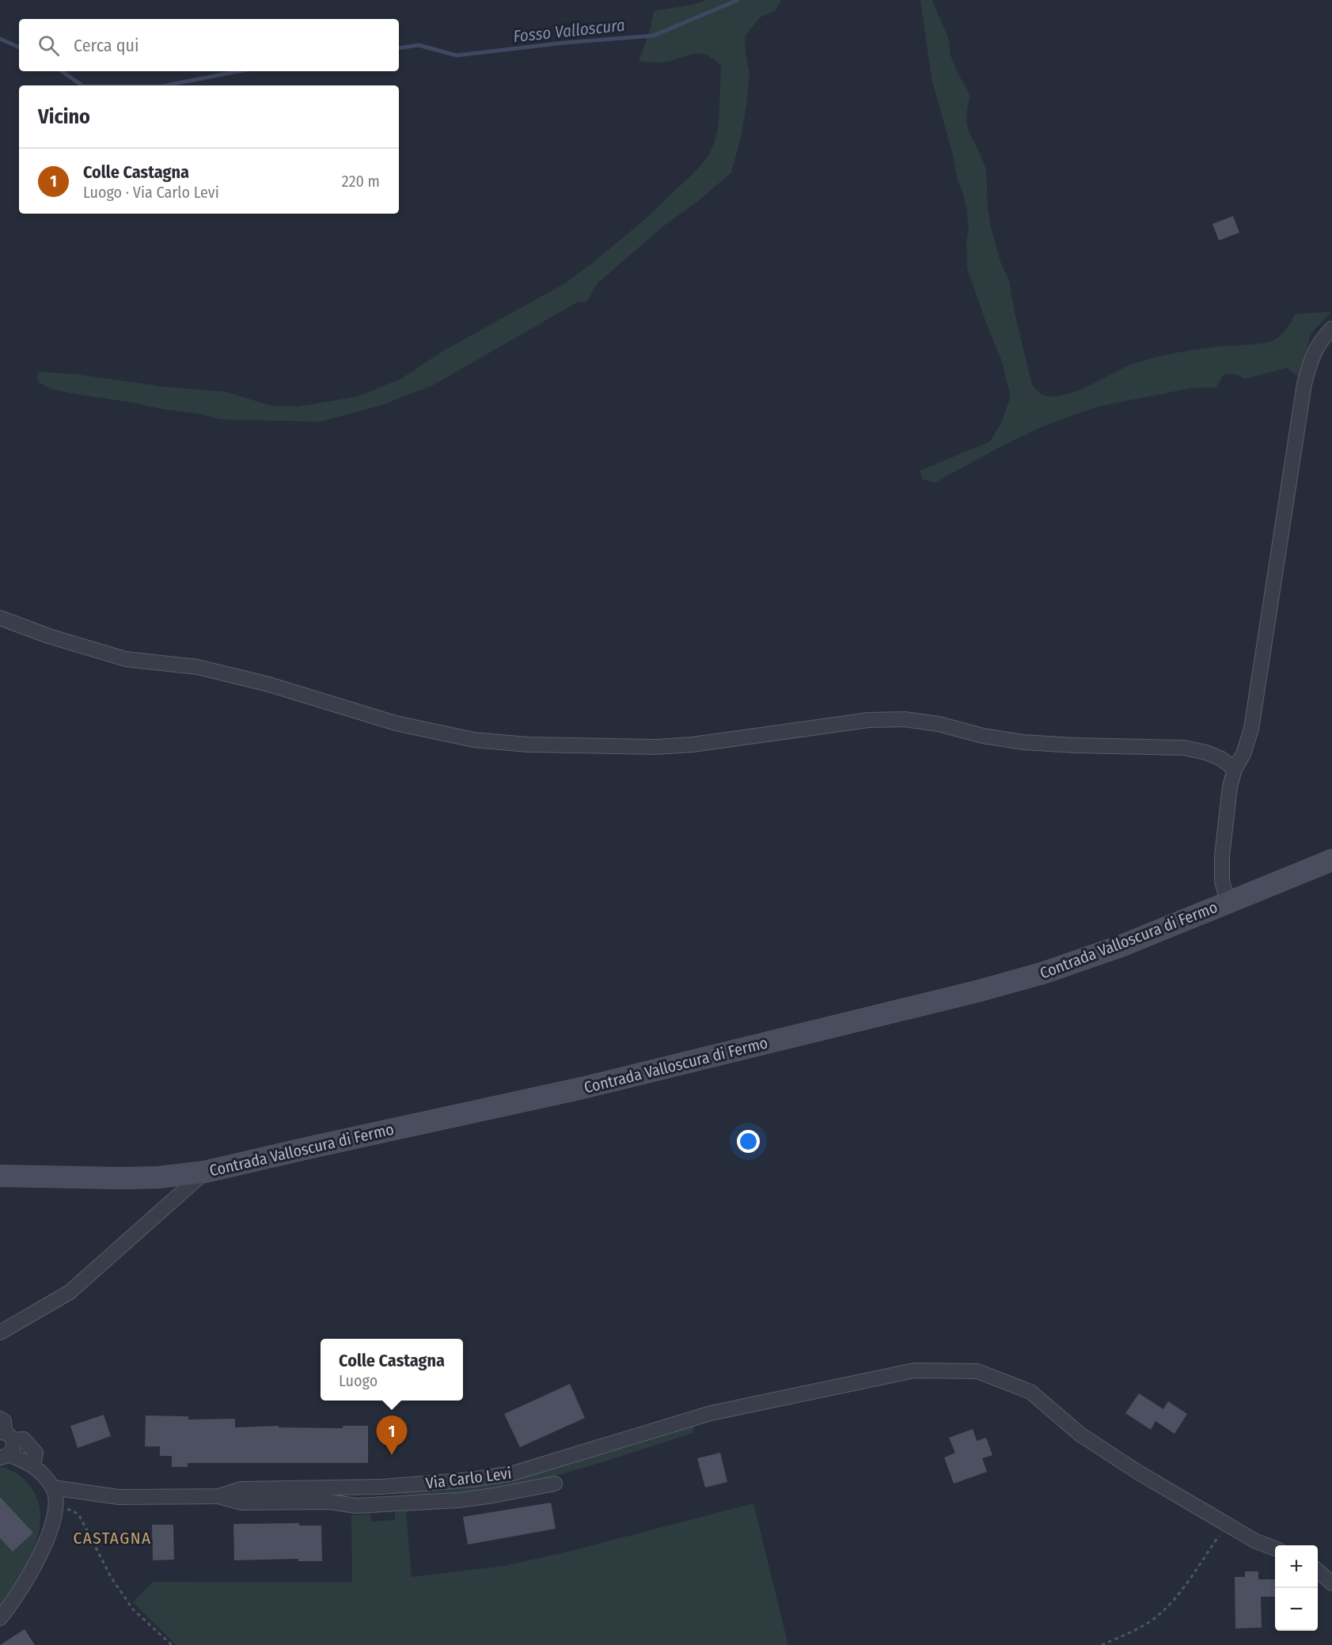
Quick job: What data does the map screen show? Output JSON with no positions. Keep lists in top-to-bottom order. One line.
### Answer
{"streets":{"street":["Contrada Valloscura di Fermo","Via Carlo Levi"]},"districts":["CASTAGNA"],"water":["Fosso Valloscura"],"page":{"search":"Cerca qui","heading":"Vicino","list":[{"mark":"1","name":"Colle Castagna","note":"Luogo · Via Carlo Levi","value":"220 m"}],"popup":["Colle Castagna","Luogo"],"pins":"1","map_buttons":["+","−"]}}
